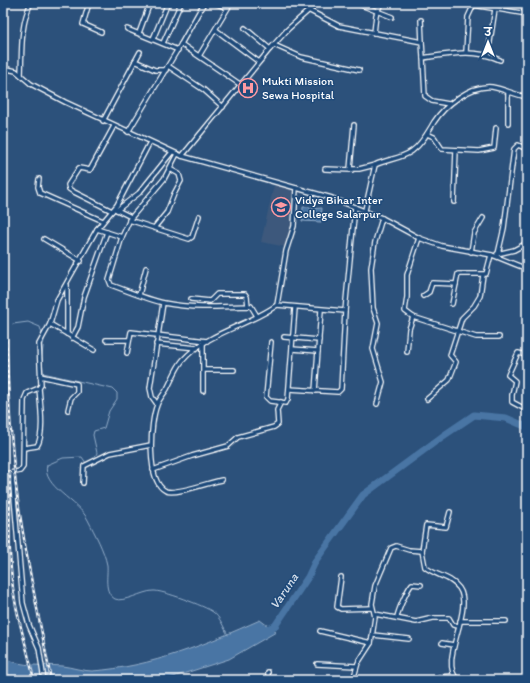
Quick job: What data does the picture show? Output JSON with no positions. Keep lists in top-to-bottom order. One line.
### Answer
{"water":["Varuna"],"places":{"hospital":["Mukti Mission Sewa Hospital"],"school or university":["Vidya Bihar Inter College Salarpur"]},"north":"top"}
